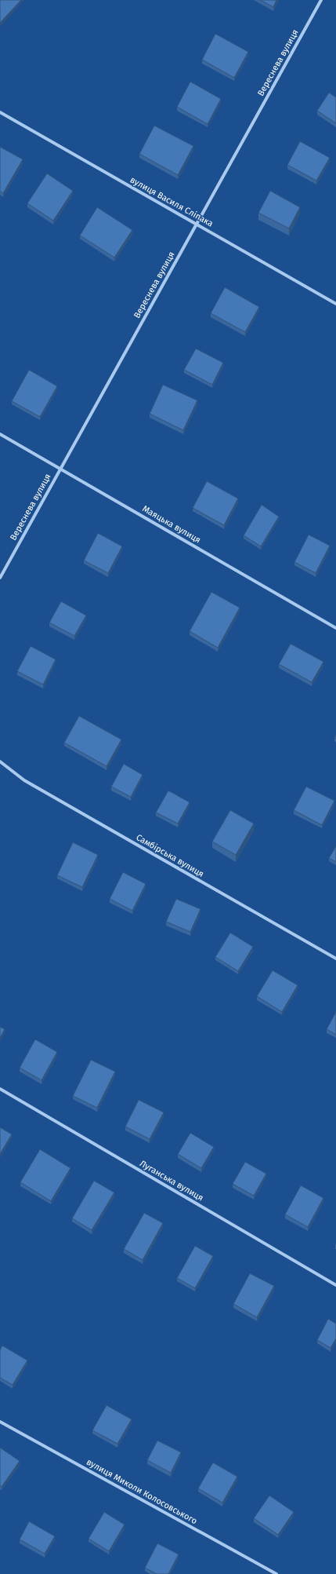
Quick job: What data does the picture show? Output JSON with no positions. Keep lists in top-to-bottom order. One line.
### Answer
{"streets":{"street":["Вереснева вулиця","вулиця Василя Сліпака","Маяцька вулиця","Самбірська вулиця","Луганська вулиця","вулиця Миколи Колосовського"]},"crossings":[["Вереснева вулиця","вулиця Василя Сліпака"],["Вереснева вулиця","Маяцька вулиця"]]}
